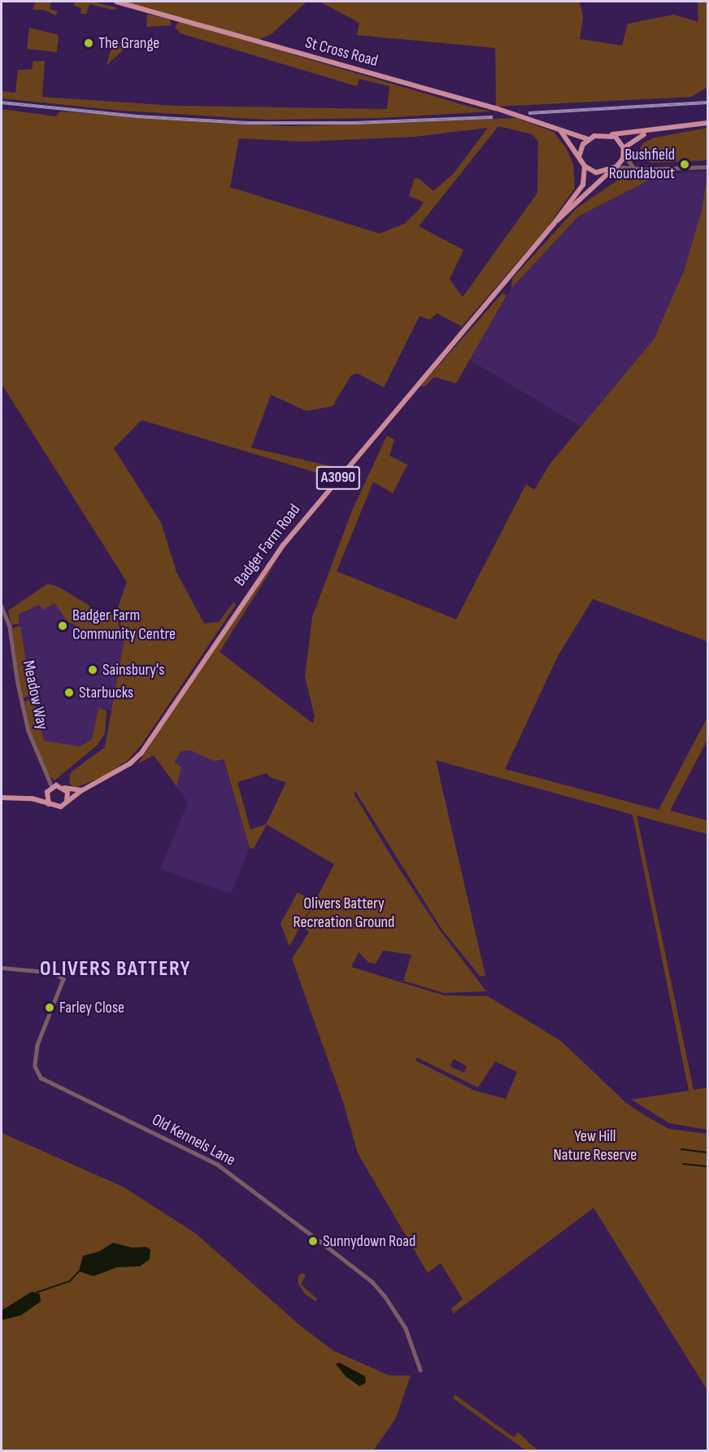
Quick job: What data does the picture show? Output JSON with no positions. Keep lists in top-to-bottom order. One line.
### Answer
{"streets":{"main road":["St Cross Road","A3090","Badger Farm Road"],"street":["Meadow Way","Old Kennels Lane"]},"crossings":[["St Cross Road","Badger Farm Road"],["Badger Farm Road","Meadow Way"]],"districts":["OLIVERS BATTERY"],"parks":["Olivers Battery Recreation Ground","Yew Hill Nature Reserve"],"places":["The Grange","Bushfield Roundabout","Badger Farm Community Centre","Sainsbury's","Starbucks","Farley Close","Sunnydown Road"]}
